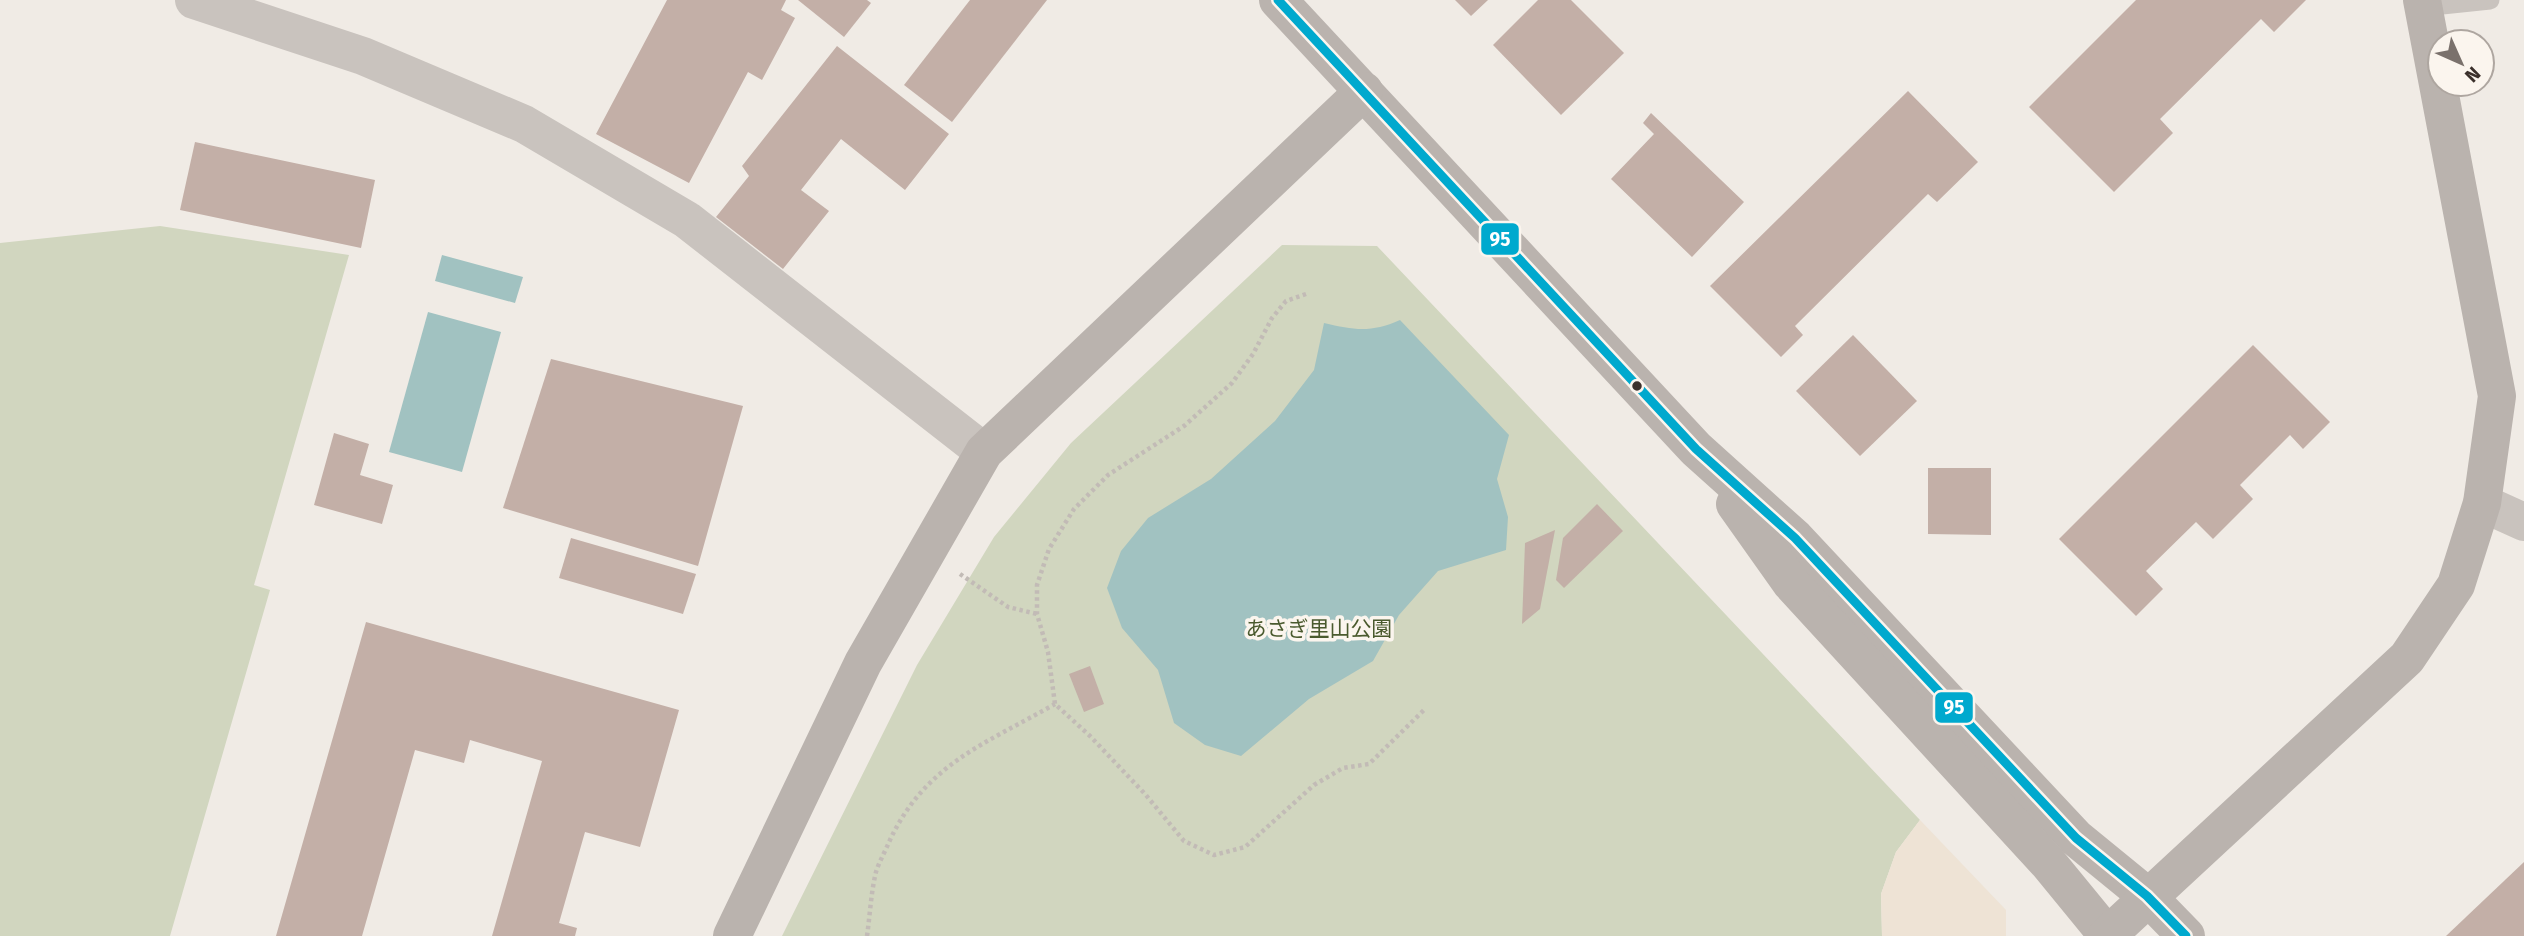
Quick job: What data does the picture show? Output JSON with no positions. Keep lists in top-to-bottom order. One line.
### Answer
{"parks":["あさぎ里山公園"],"lines":["transit line 95"],"north":"bottom right"}
